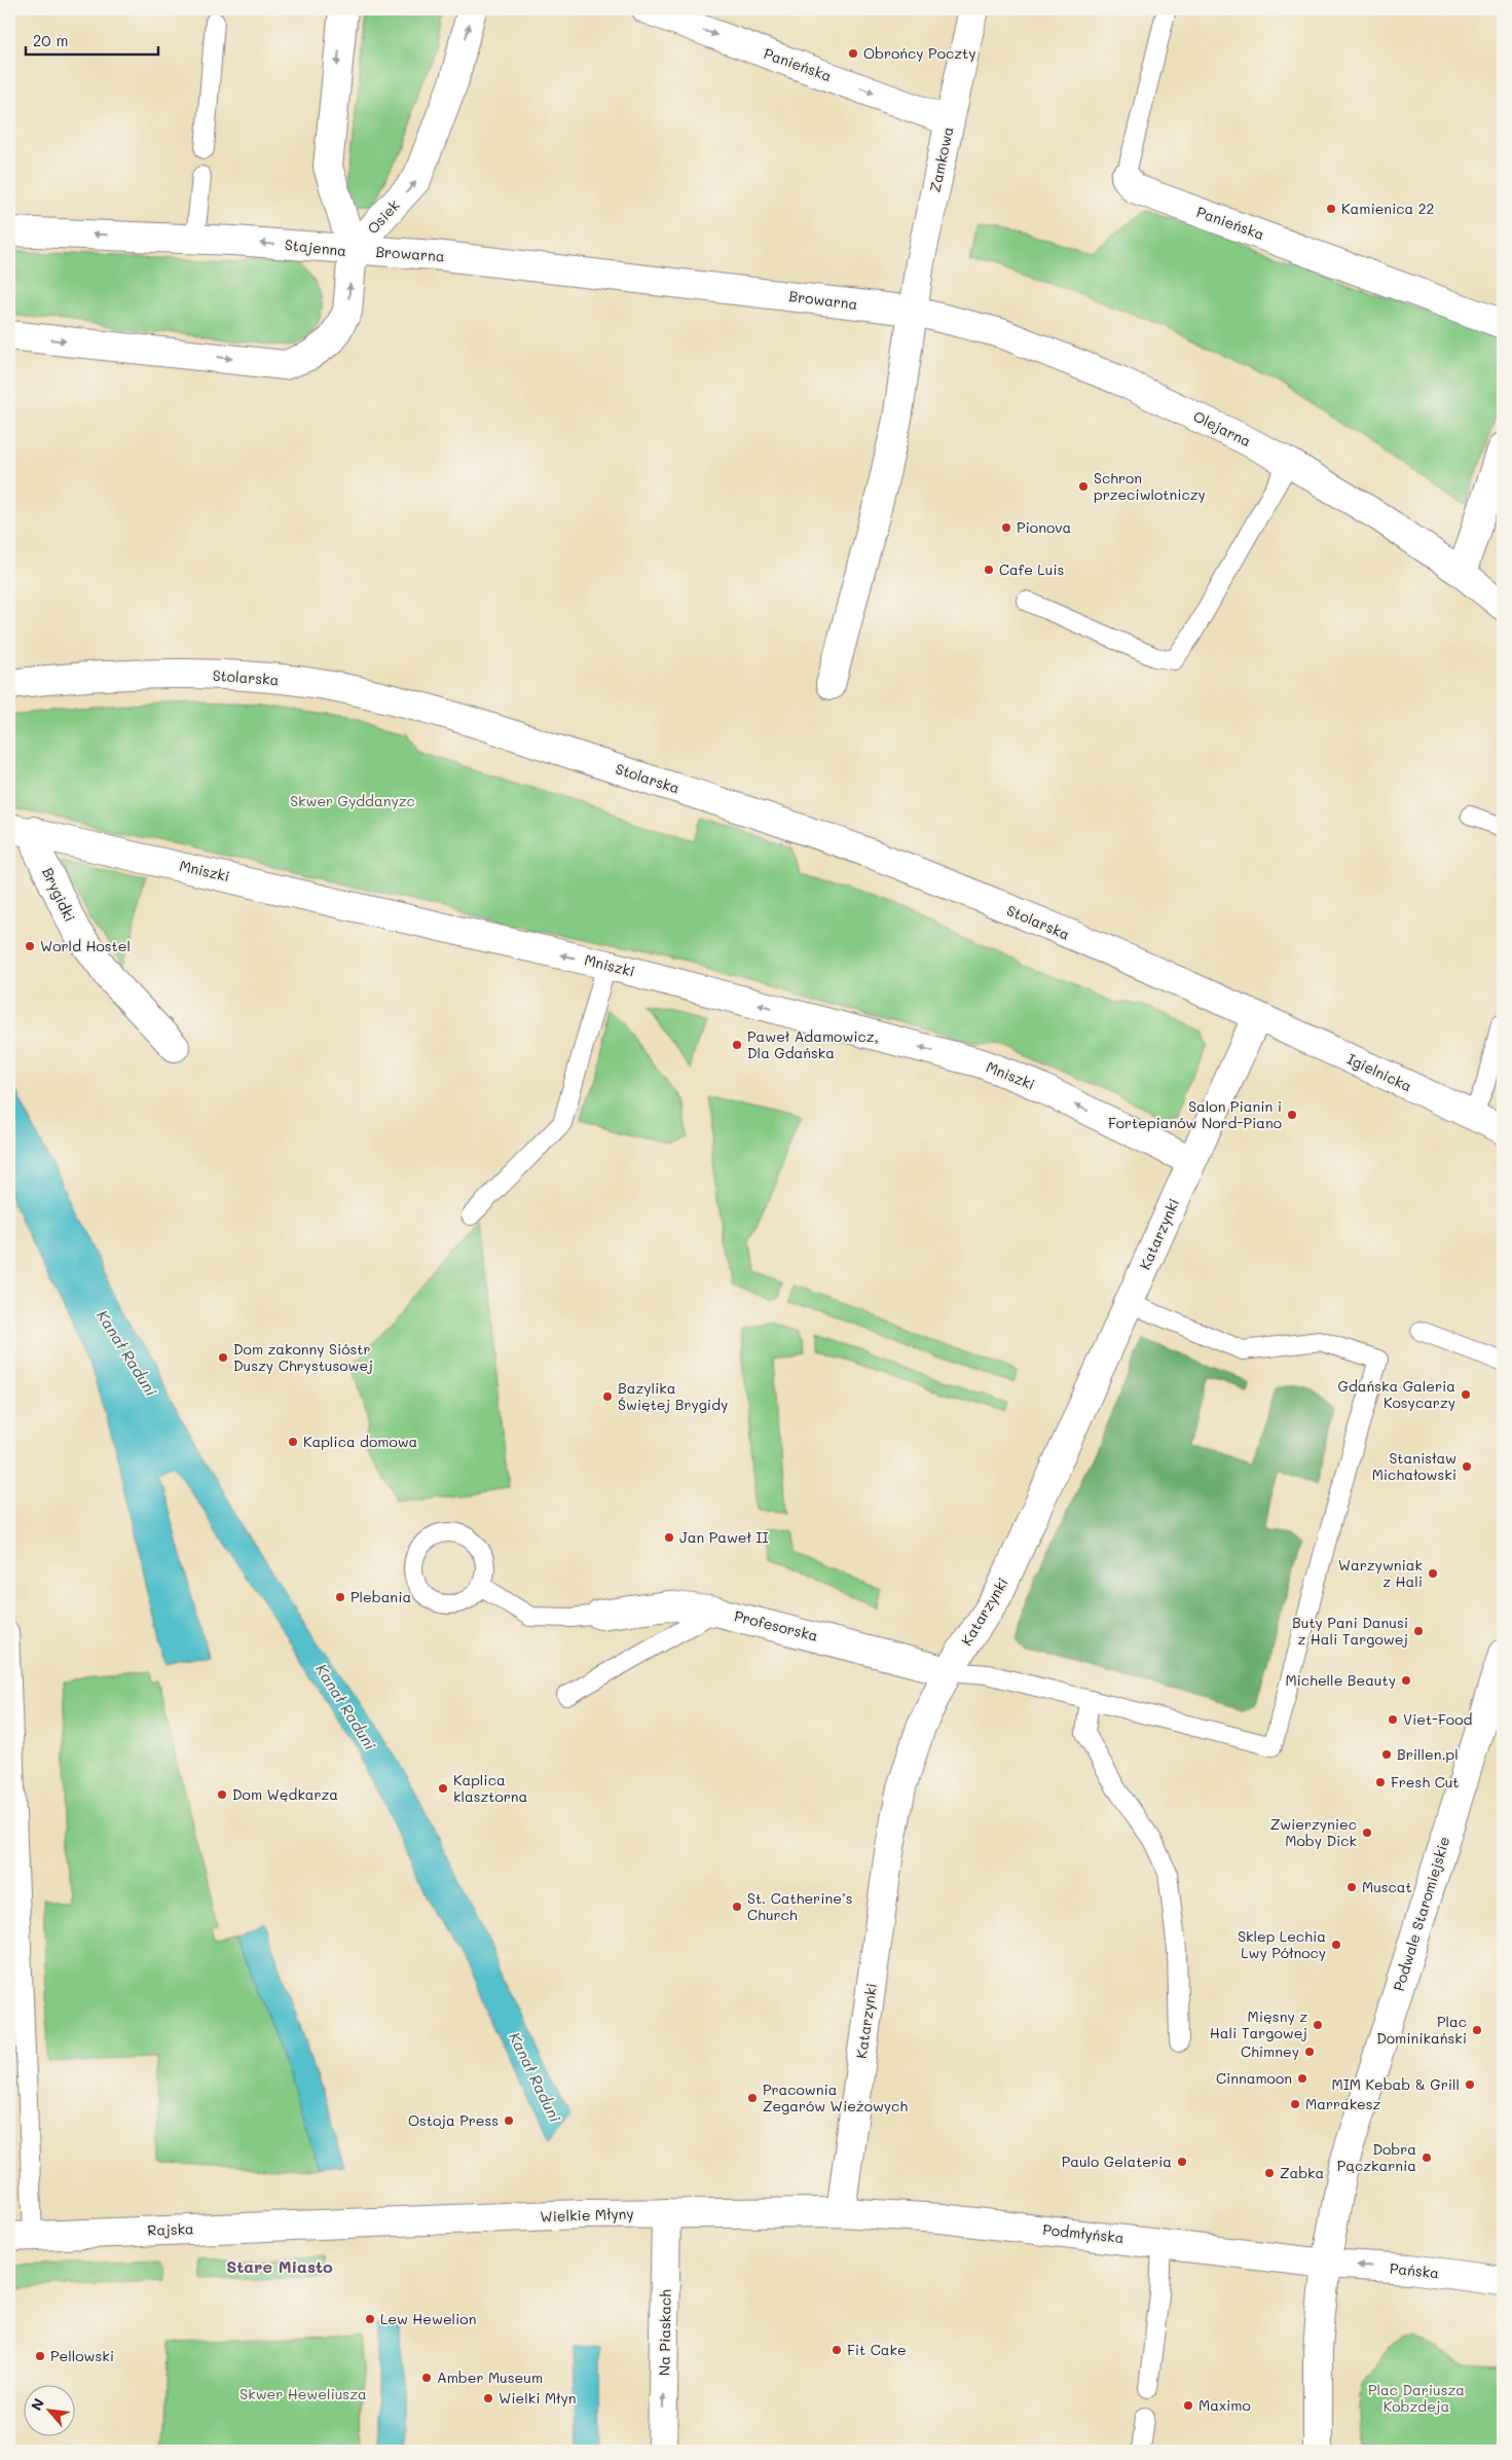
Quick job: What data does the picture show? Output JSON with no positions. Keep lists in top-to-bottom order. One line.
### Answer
{"streets":{"street":["Panieńska","Zamkowa","Osiek","Stajenna","Browarna","Olejarna","Stolarska","Mniszki","Brygidki","Igielnicka","Katarzynki","Profesorska","Podwale Staromiejskie","Wielkie Młyny","Rajska","Podmłyńska","Pańska","Na Piaskach"]},"crossings":[["Panieńska","Zamkowa"],["Zamkowa","Browarna"],["Zamkowa","Olejarna"],["Osiek","Stajenna"],["Osiek","Browarna"],["Stajenna","Browarna"],["Browarna","Olejarna"],["Stolarska","Igielnicka"],["Stolarska","Katarzynki"],["Mniszki","Brygidki"],["Mniszki","Katarzynki"],["Igielnicka","Katarzynki"],["Katarzynki","Profesorska"],["Katarzynki","Wielkie Młyny"],["Katarzynki","Podmłyńska"],["Podwale Staromiejskie","Podmłyńska"],["Podwale Staromiejskie","Pańska"],["Wielkie Młyny","Rajska"],["Wielkie Młyny","Podmłyńska"],["Wielkie Młyny","Na Piaskach"],["Podmłyńska","Pańska"]],"one_way":["Panieńska","Mniszki","Pańska","Na Piaskach"],"districts":["Stare Miasto"],"water":["Kanał Raduni"],"parks":["Skwer Gyddanyzc","Plac Dariusza Kobzdeja","Skwer Heweliusza"],"places":["Obrońcy Poczty","Kamienica 22","Schron przeciwlotniczy","Pionova","Cafe Luis","World Hostel","Paweł Adamowicz, Dla Gdańska","Salon Pianin i Fortepianów Nord-Piano","Dom zakonny Sióstr Duszy Chrystusowej","Gdańska Galeria Kosycarzy","Bazylika Świętej Brygidy","Kaplica domowa","Stanisław Michałowski","Jan Paweł II","Warzywniak z Hali","Plebania","Buty Pani Danusi z Hali Targowej","Michelle Beauty","Viet-Food","Brillen.pl","Fresh Cut","Kaplica klasztorna","Dom Wędkarza","Zwierzyniec Moby Dick","Muscat","St. Catherine’s Church","Sklep Lechia Lwy Północy","Mięsny z Hali Targowej","Plac Dominikański","Chimney","Cinnamoon","MIM Kebab & Grill","Pracownia Zegarów Wieżowych","Marrakesz","Ostoja Press","Dobra Pączkarnia","Paulo Gelateria","Zabka","Lew Hewelion","Fit Cake","Pellowski","Amber Museum","Wielki Młyn","Maximo"],"scale_bar":"20 m","north":"top left"}
